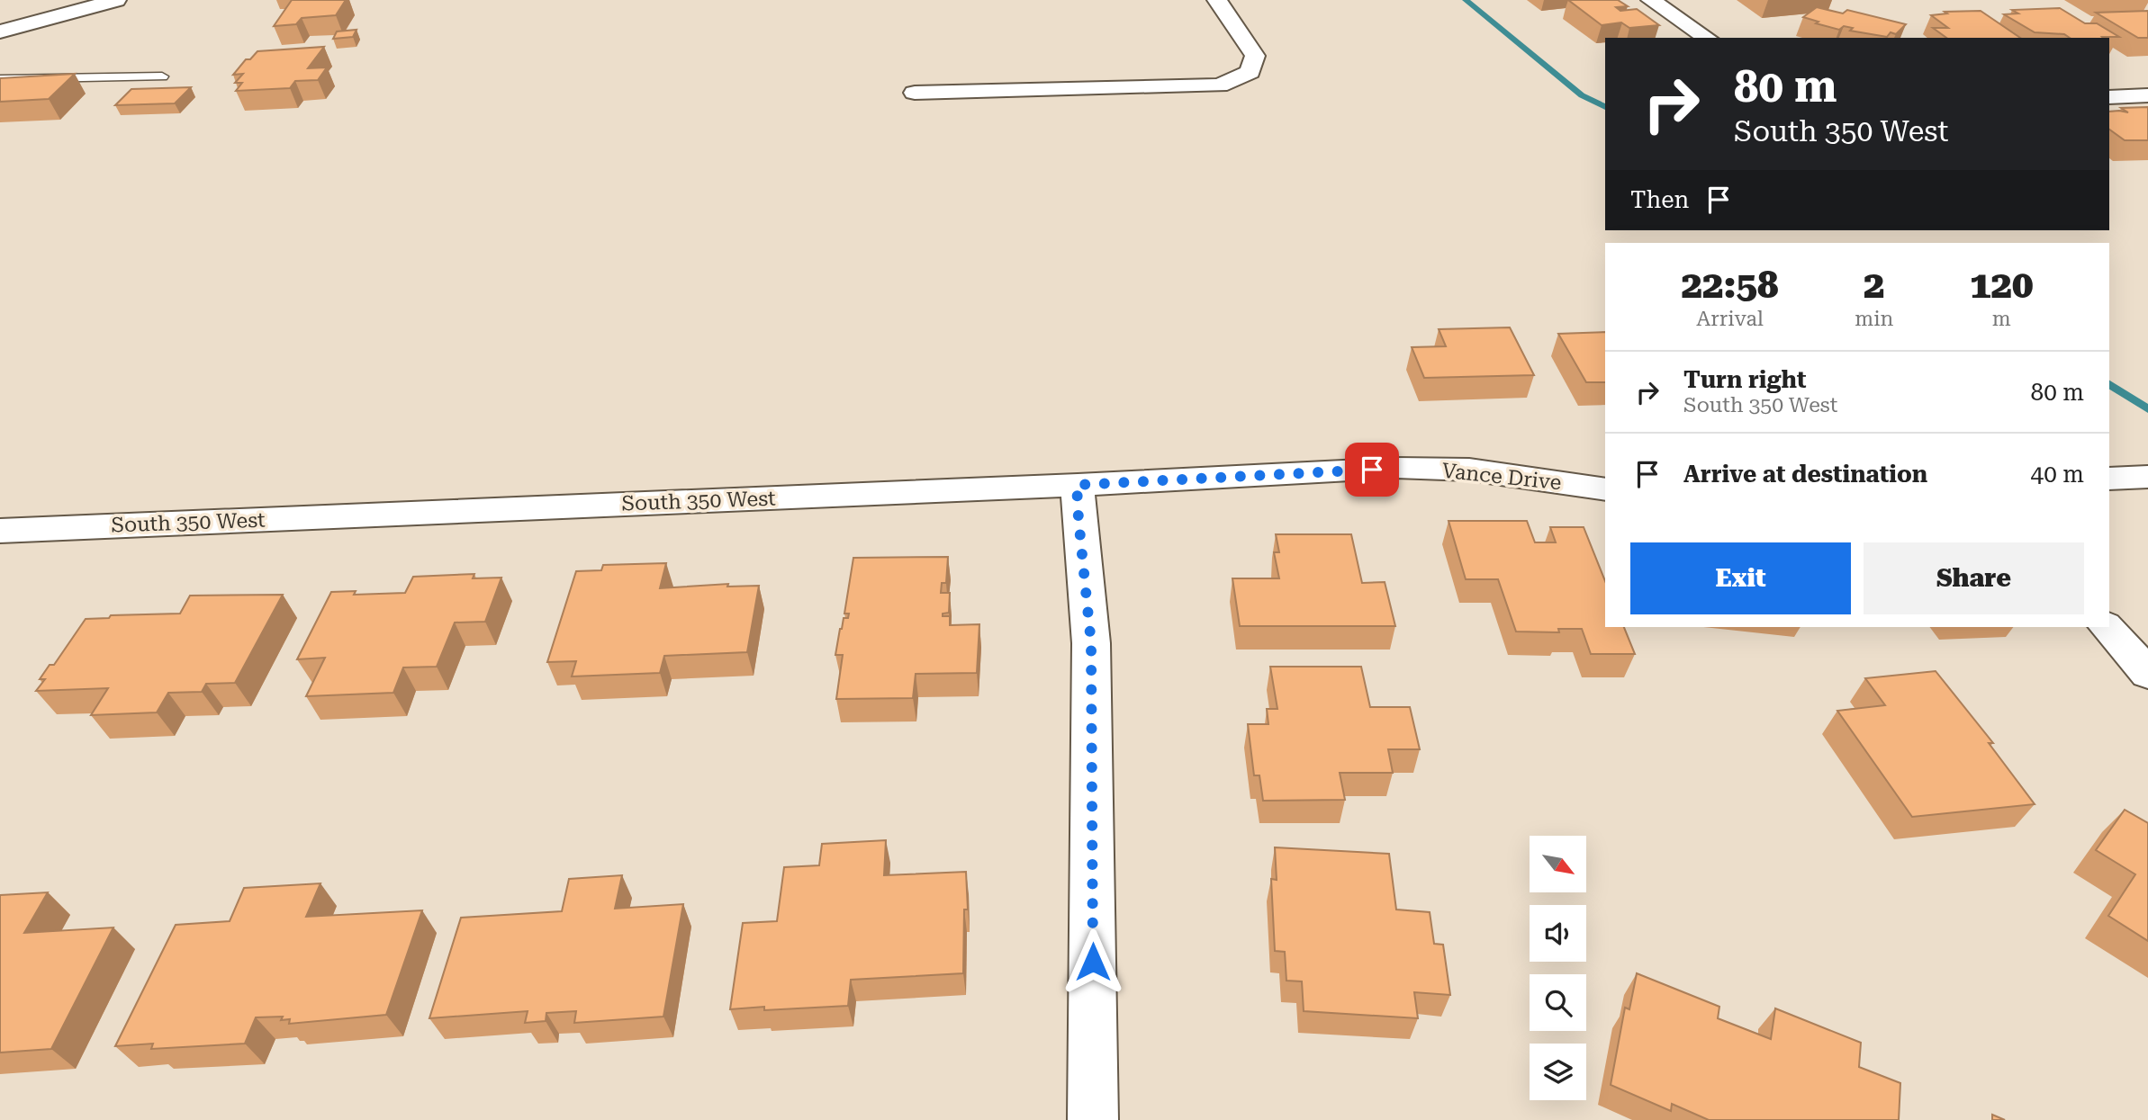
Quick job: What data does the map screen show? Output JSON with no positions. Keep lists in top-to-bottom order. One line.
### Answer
{"streets":{"street":["Vance Drive","South 350 West"]},"crossings":[["Vance Drive","South 350 West"]],"north":"bottom right","page":{"turn":["80 m","South 350 West"],"then":"Then","eta":["22:58","Arrival","2","min","120","m"],"list":[{"name":"Turn right","note":"South 350 West","value":"80 m"},{"name":"Arrive at destination","value":"40 m"}],"buttons":["Exit","Share"]}}
